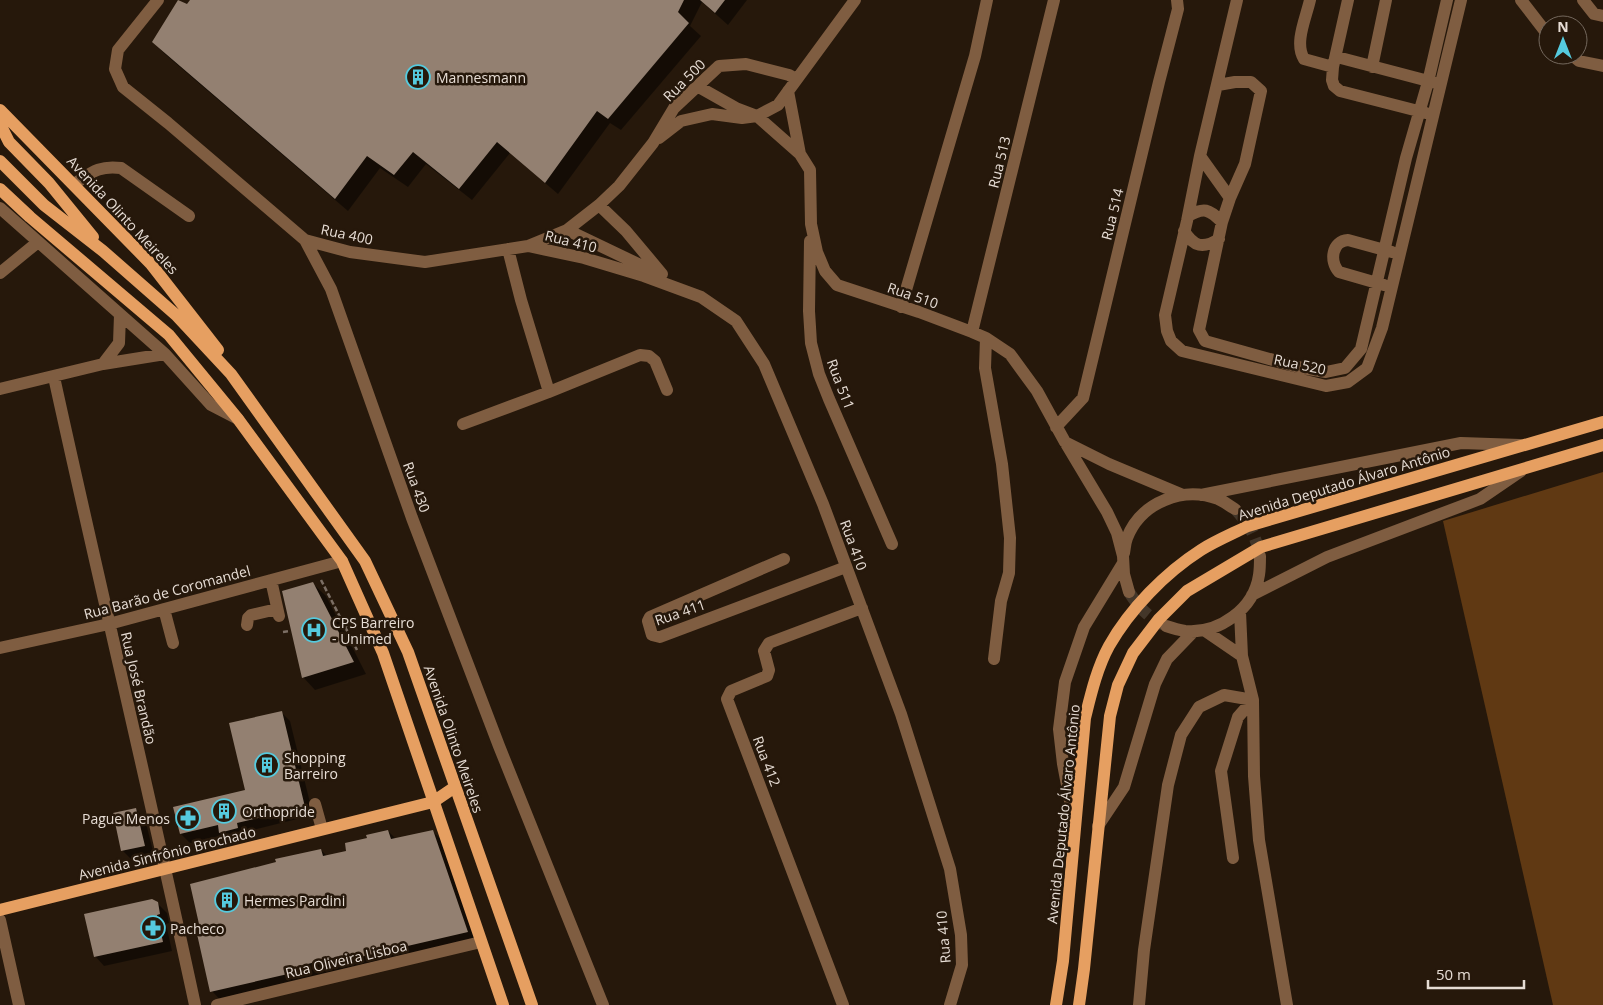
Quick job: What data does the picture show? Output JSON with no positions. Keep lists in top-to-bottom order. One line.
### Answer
{"streets":{"main road":["Avenida Olinto Meireles","Avenida Deputado Álvaro Antônio","Avenida Sinfrônio Brochado"],"street":["Rua 500","Rua 513","Rua 514","Rua 400","Rua 410","Rua 510","Rua 520","Rua 511","Rua 430","Rua Barão de Coromandel","Rua 411","Rua José Brandão","Rua 412","Rua Oliveira Lisboa"]},"crossings":[["Rua 500","Rua 400"],["Rua 500","Rua 510"],["Rua 513","Rua 510"],["Rua 514","Rua 510"],["Avenida Olinto Meireles","Avenida Sinfrônio Brochado"],["Rua 400","Rua 410"],["Rua 400","Rua 430"],["Rua 410","Rua 411"],["Rua 410","Rua 412"],["Rua 510","Rua 511"],["Rua Barão de Coromandel","Rua José Brandão"],["Rua José Brandão","Avenida Sinfrônio Brochado"]],"places":{"building":["Mannesmann","Shopping Barreiro","Orthopride","Hermes Pardini"],"hospital":["CPS Barreiro - Unimed"],"pharmacy":["Pague Menos","Pacheco"]},"scale_bar":"50 m","north":"top"}
